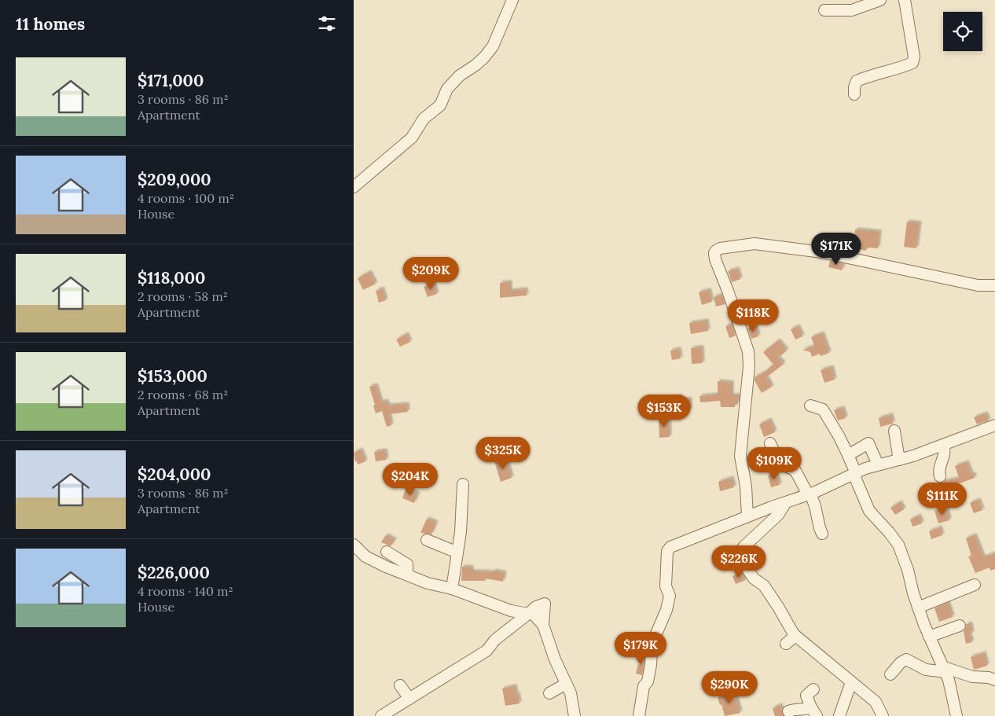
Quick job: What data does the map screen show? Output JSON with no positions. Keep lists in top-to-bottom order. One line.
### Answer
{"page":{"heading":"11 homes","list":[{"name":"$171,000","note":"3 rooms · 86 m² · Apartment"},{"name":"$209,000","note":"4 rooms · 100 m² · House"},{"name":"$118,000","note":"2 rooms · 58 m² · Apartment"},{"name":"$153,000","note":"2 rooms · 68 m² · Apartment"},{"name":"$204,000","note":"3 rooms · 86 m² · Apartment"},{"name":"$226,000","note":"4 rooms · 140 m² · House"}],"price":["$171K","$209K","$118K","$153K","$325K","$109K","$204K","$111K","$226K","$179K","$290K"]}}
